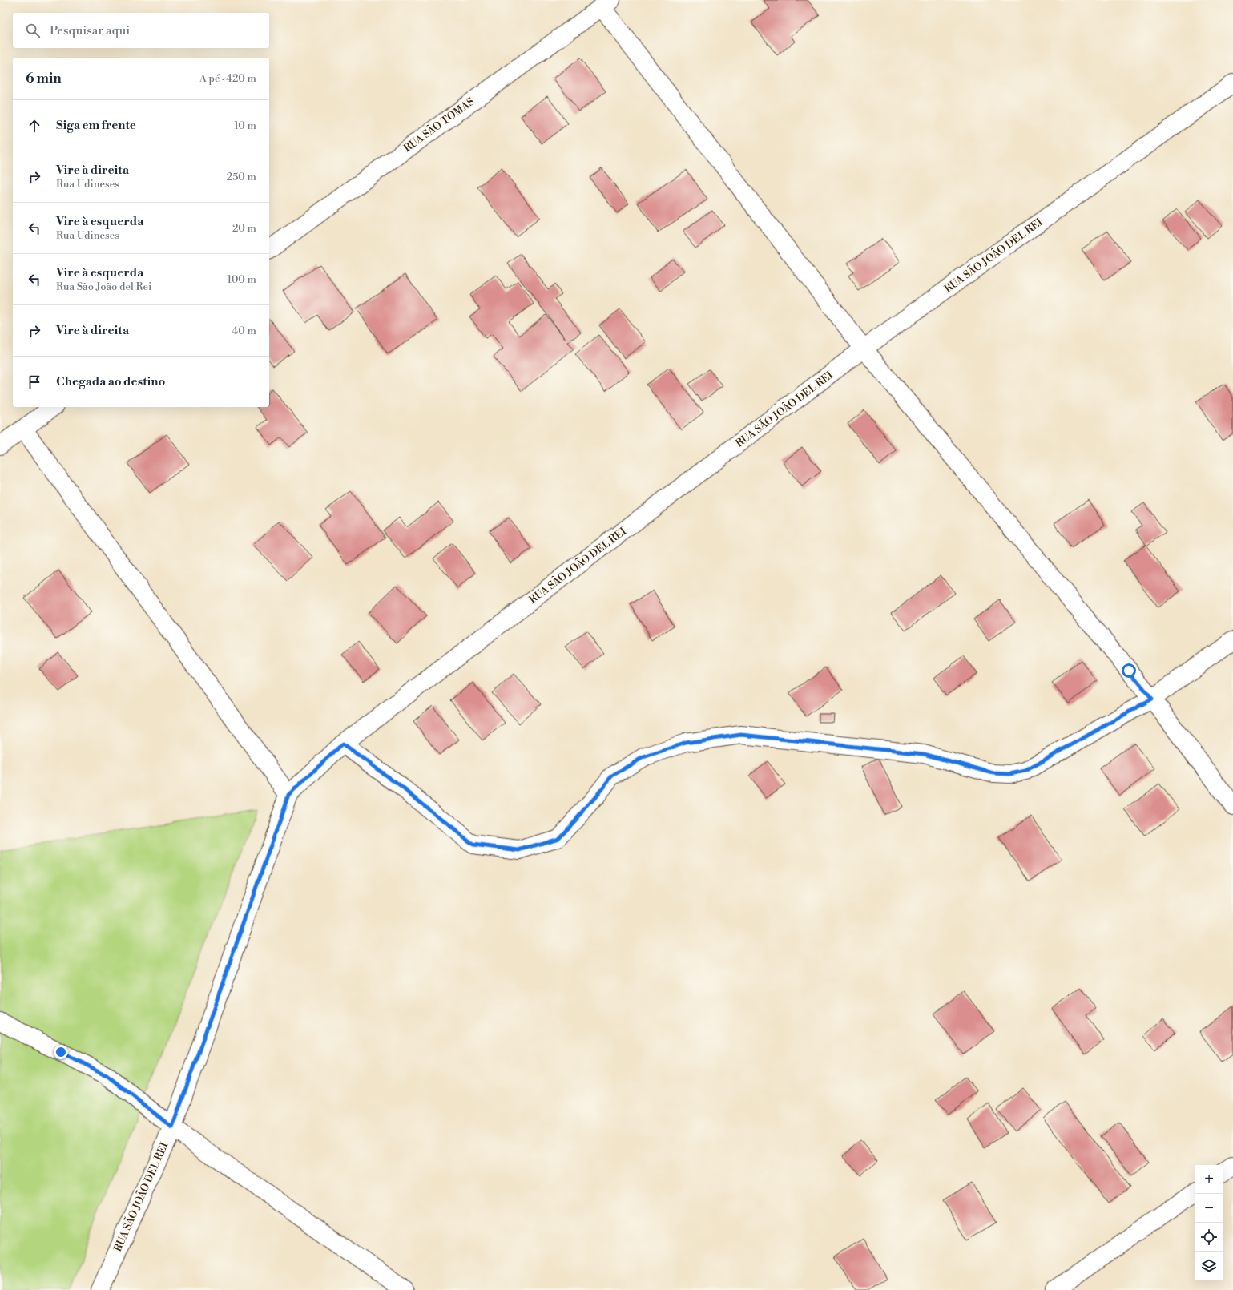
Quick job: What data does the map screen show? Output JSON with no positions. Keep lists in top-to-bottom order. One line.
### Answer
{"streets":{"street":["RUA SÃO TOMAS","RUA SÃO JOÃO DEL REI"]},"page":{"search":"Pesquisar aqui","heading":["6 min","A pé · 420 m"],"list":[["Siga em frente","10 m"],["Vire à direita","Rua Udineses","250 m"],["Vire à esquerda","Rua Udineses","20 m"],["Vire à esquerda","Rua São João del Rei","100 m"],["Vire à direita","40 m"],"Chegada ao destino"],"map_buttons":["+","−"]}}
